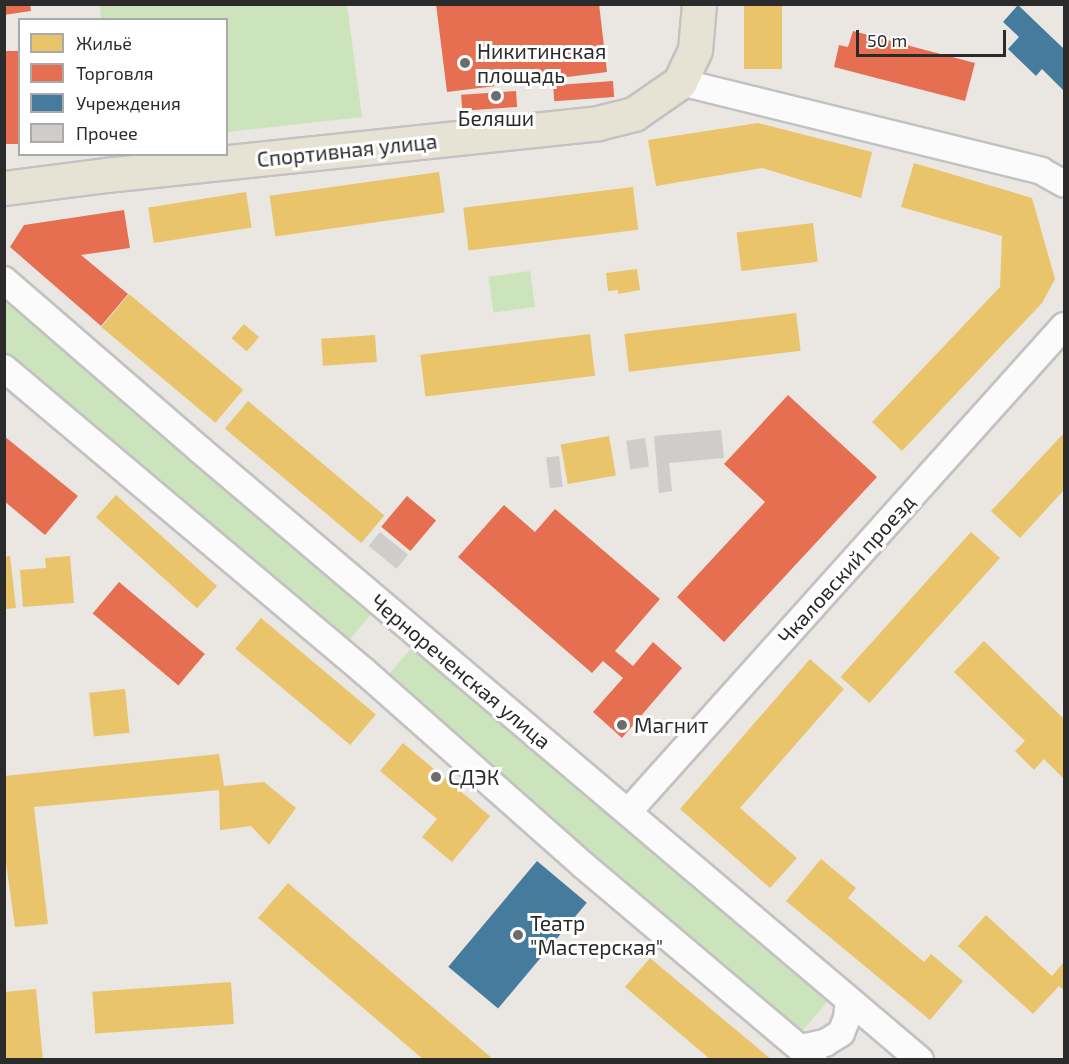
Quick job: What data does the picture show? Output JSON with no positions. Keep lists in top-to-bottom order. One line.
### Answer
{"streets":{"main road":["Спортивная улица"],"street":["Чкаловский проезд","Чернореченская улица"]},"crossings":[["Чкаловский проезд","Чернореченская улица"]],"places":["Никитинская площадь","Беляши","Магнит","СДЭК","Театр \"Мастерская\""],"legend":["Жильё","Торговля","Учреждения","Прочее"],"scale_bar":"50 m"}
